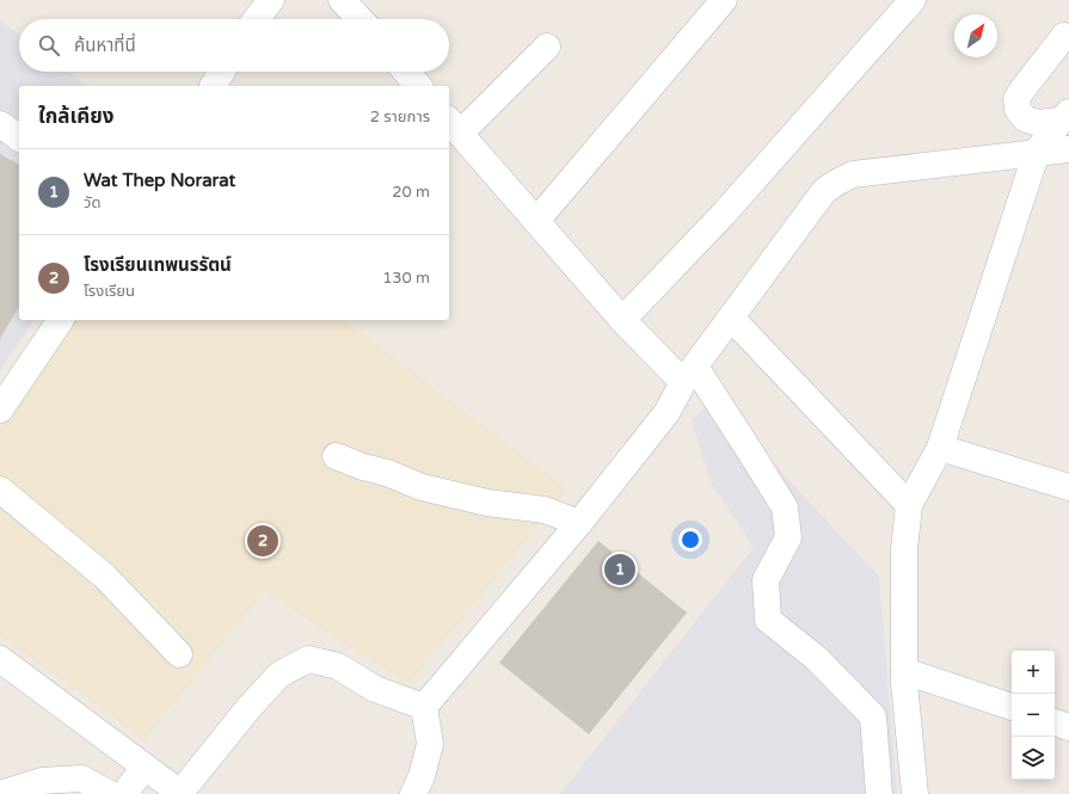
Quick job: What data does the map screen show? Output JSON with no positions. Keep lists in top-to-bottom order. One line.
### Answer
{"north":"top right","page":{"search":"ค้นหาที่นี่","heading":["ใกล้เคียง","2 รายการ"],"list":[{"mark":"1","name":"Wat Thep Norarat","note":"วัด","value":"20 m"},{"mark":"2","name":"โรงเรียนเทพนรรัตน์","note":"โรงเรียน","value":"130 m"}],"pins":["2","1"],"map_buttons":["+","−"]}}
